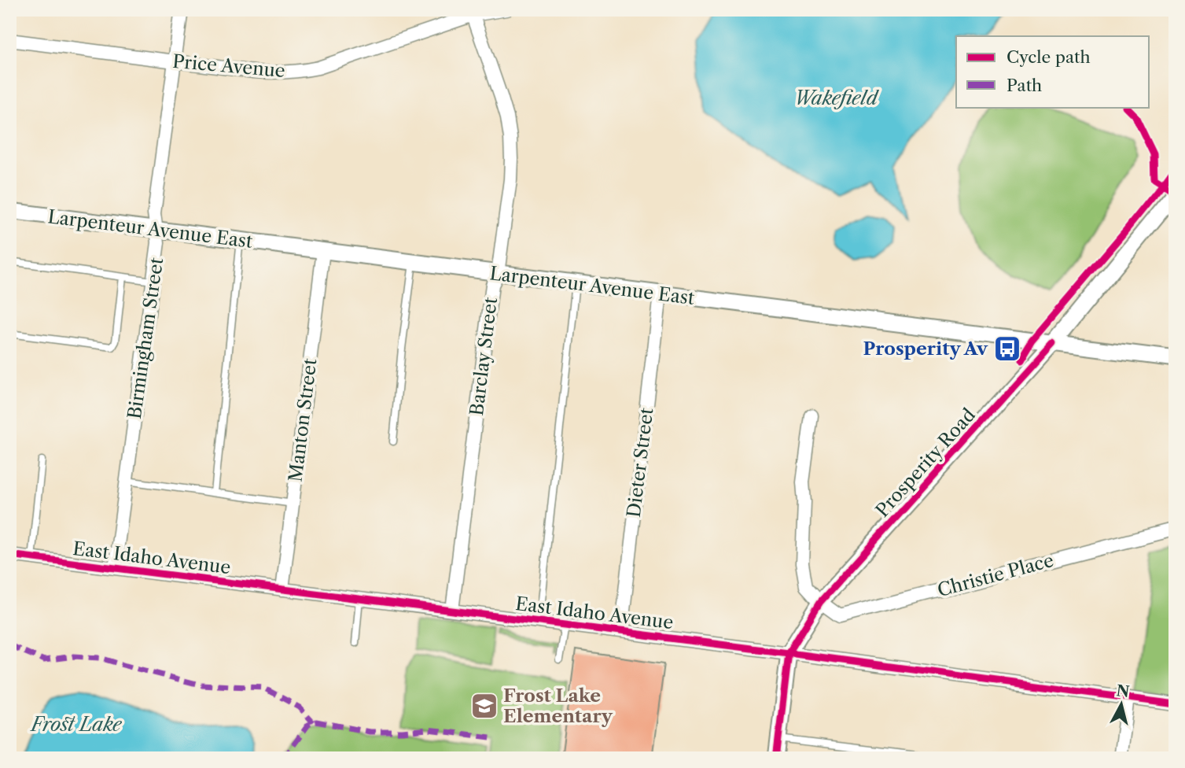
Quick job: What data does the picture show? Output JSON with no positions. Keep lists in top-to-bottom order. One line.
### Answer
{"streets":{"street":["Price Avenue","Larpenteur Avenue East","Birmingham Street","Barclay Street","Manton Street","Dieter Street","Prosperity Road","East Idaho Avenue","Christie Place"]},"crossings":[["Price Avenue","Birmingham Street"],["Price Avenue","Barclay Street"],["Larpenteur Avenue East","Birmingham Street"],["Larpenteur Avenue East","Barclay Street"],["Larpenteur Avenue East","Manton Street"],["Larpenteur Avenue East","Dieter Street"],["Larpenteur Avenue East","Prosperity Road"],["Birmingham Street","East Idaho Avenue"],["Barclay Street","East Idaho Avenue"],["Manton Street","East Idaho Avenue"],["Dieter Street","East Idaho Avenue"],["Prosperity Road","East Idaho Avenue"],["Prosperity Road","Christie Place"]],"water":["Wakefield","Frost Lake"],"places":{"bus stop":["Prosperity Av"],"school or university":["Frost Lake Elementary"]},"legend":["Cycle path","Path"],"north":"top"}
